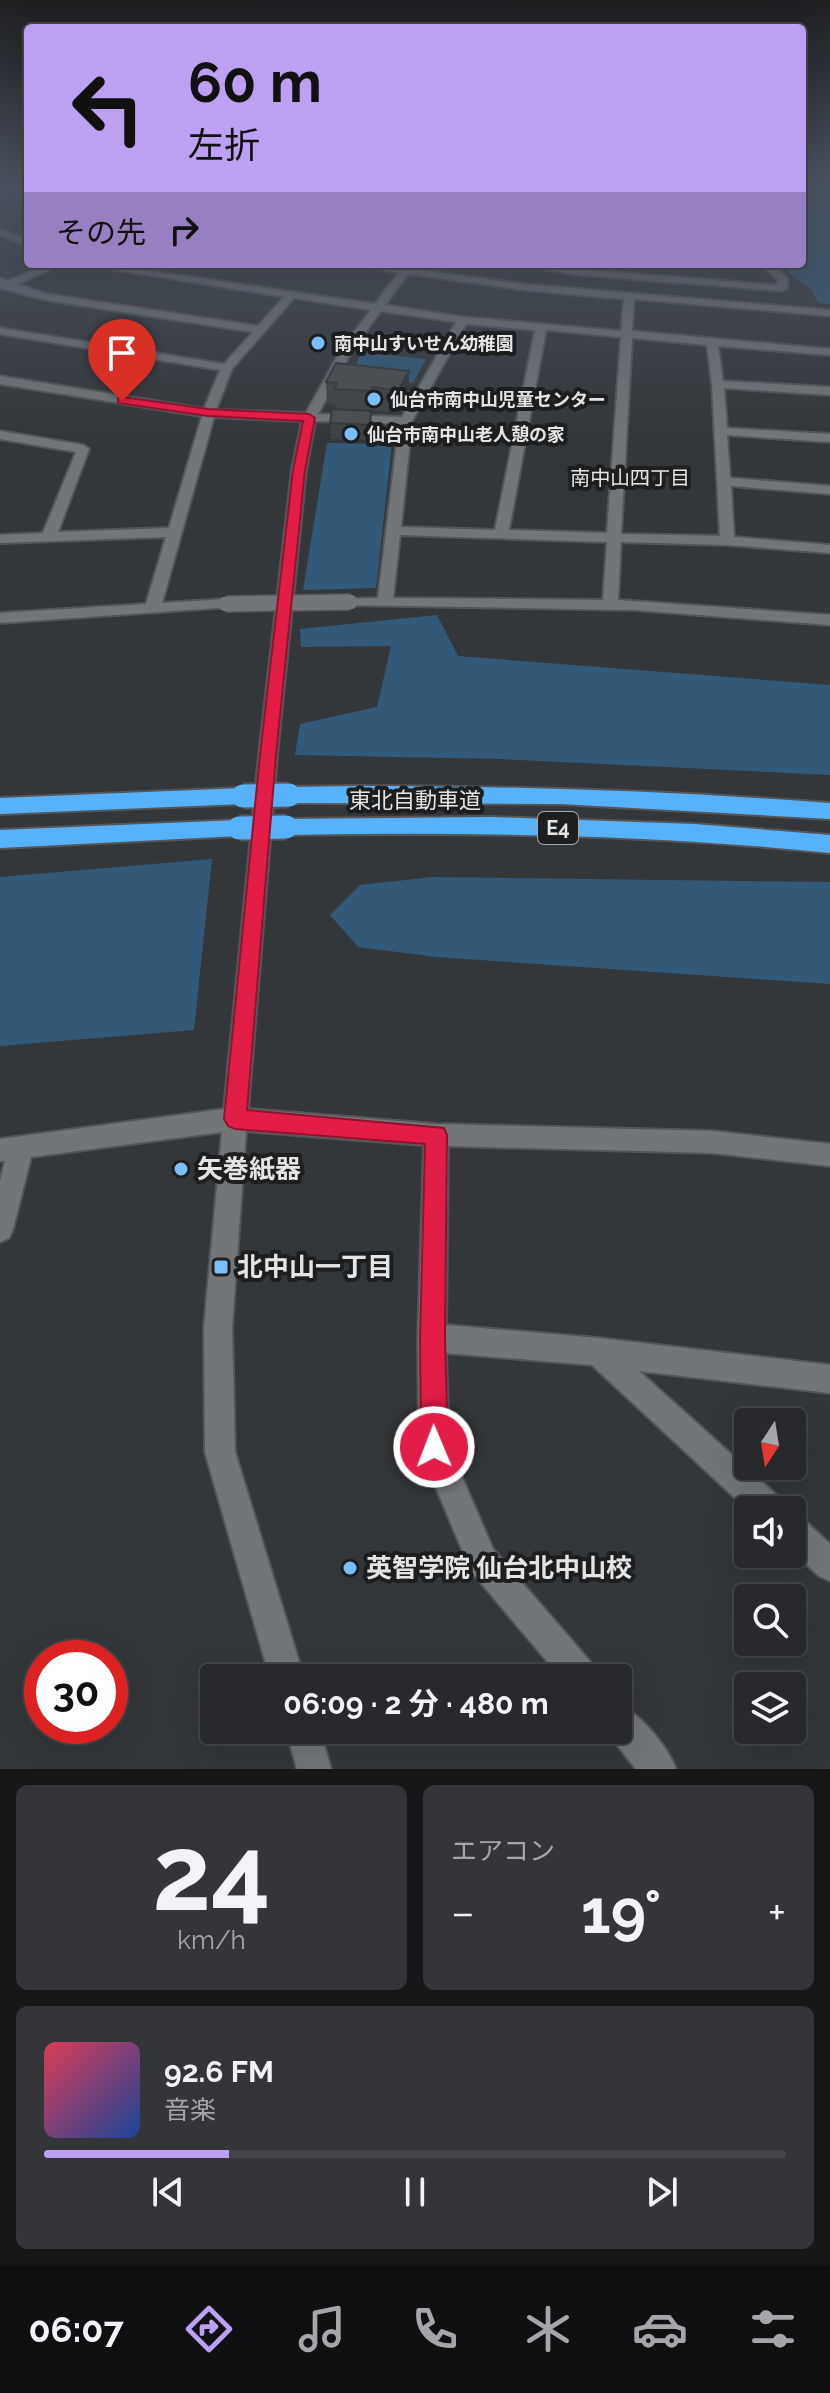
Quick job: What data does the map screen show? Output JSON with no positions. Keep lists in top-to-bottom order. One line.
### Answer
{"streets":{"highway":["東北自動車道","E4"]},"districts":["南中山四丁目"],"places":{"other":["南中山すいせん幼稚園","仙台市南中山児童センター","仙台市南中山老人憩の家","矢巻紙器","英智学院 仙台北中山校"],"transit":["北中山一丁目"]},"north":"bottom","page":{"turn":["60 m","左折"],"then":"その先","limit":"30","trip":"06:09 · 2 分 · 480 m","tile":[["24","km/h"],"エアコン"],"heat":["−","19°","+"],"song":["92.6 FM","音楽"],"tabs":"06:07"}}
